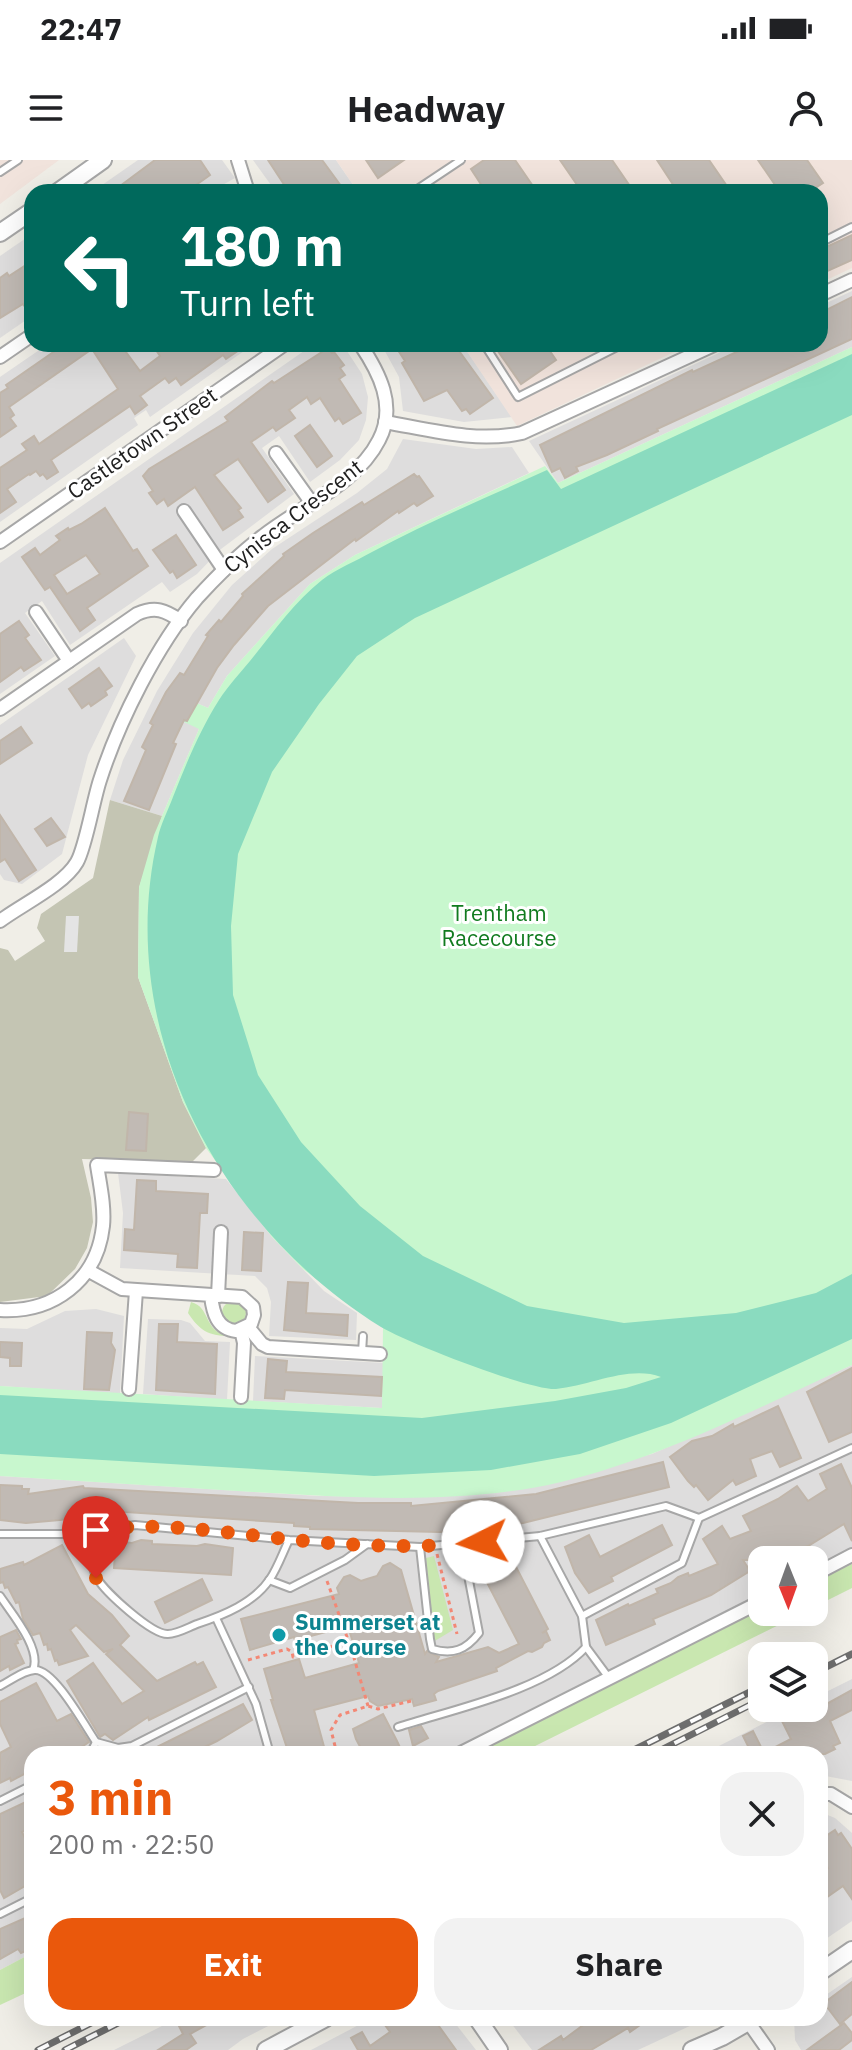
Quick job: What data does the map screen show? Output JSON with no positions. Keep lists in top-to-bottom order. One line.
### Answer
{"streets":{"street":["Castletown Street","Cynisca Crescent"]},"parks":["Trentham Racecourse"],"places":["Summerset at the Course"],"north":"bottom","page":{"status":"22:47","header":"Headway","turn":["180 m","Turn left"],"heading":["3 min","200 m · 22:50"],"buttons":["Exit","Share"]}}
